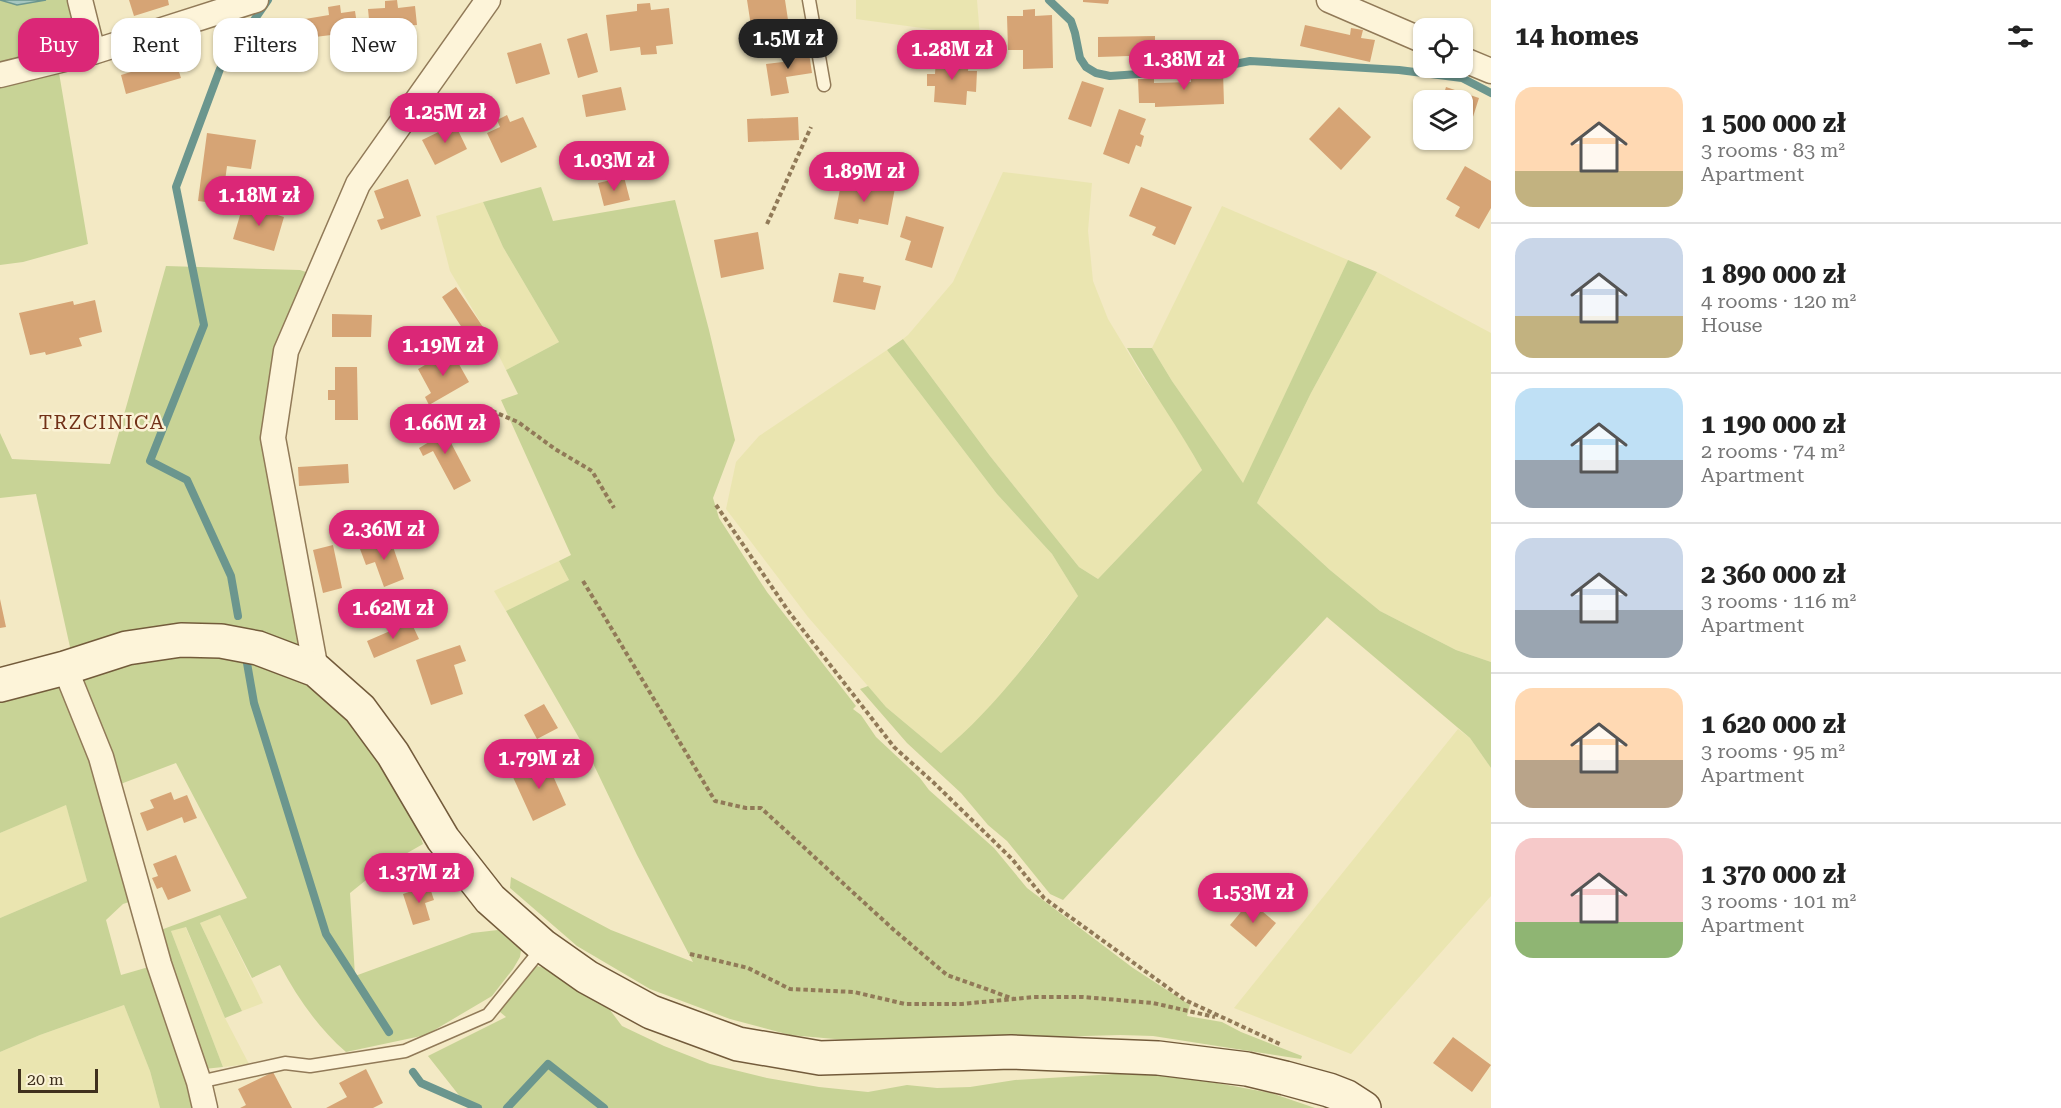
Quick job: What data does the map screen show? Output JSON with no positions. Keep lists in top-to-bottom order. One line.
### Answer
{"districts":["TRZCINICA"],"scale_bar":"20 m","page":{"heading":"14 homes","chip":["Buy","Rent","Filters","New"],"price":["1.5M zł","1.28M zł","1.38M zł","1.25M zł","1.03M zł","1.89M zł","1.18M zł","1.19M zł","1.66M zł","2.36M zł","1.62M zł","1.79M zł","1.37M zł","1.53M zł"],"list":[{"name":"1 500 000 zł","note":"3 rooms · 83 m² · Apartment"},{"name":"1 890 000 zł","note":"4 rooms · 120 m² · House"},{"name":"1 190 000 zł","note":"2 rooms · 74 m² · Apartment"},{"name":"2 360 000 zł","note":"3 rooms · 116 m² · Apartment"},{"name":"1 620 000 zł","note":"3 rooms · 95 m² · Apartment"},{"name":"1 370 000 zł","note":"3 rooms · 101 m² · Apartment"}],"scale":"20 m"}}
